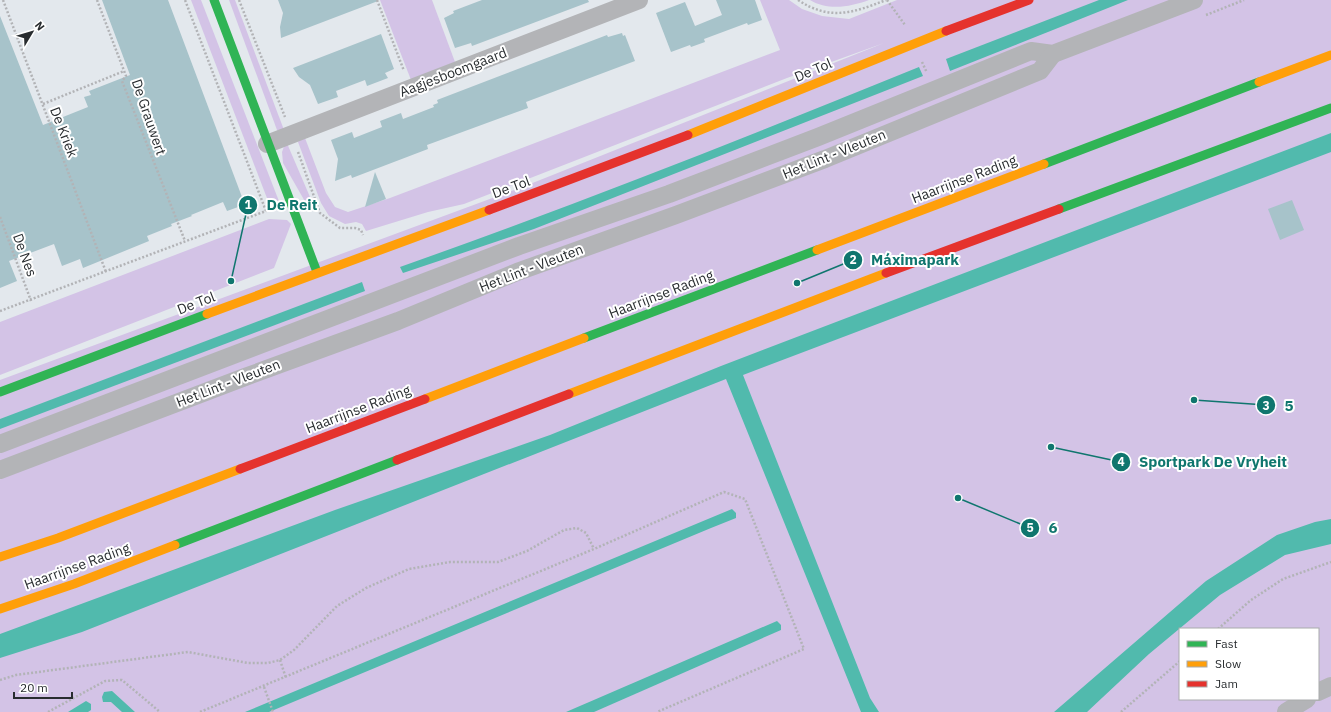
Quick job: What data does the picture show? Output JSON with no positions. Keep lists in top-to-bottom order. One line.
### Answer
{"streets":{"main road":["De Tol","Haarrijnse Rading"],"street":["Aagjesboomgaard","Het Lint - Vleuten"],"path":["De Grauwert","De Kriek","De Nes"]},"places":["De Reit","Máximapark","5","Sportpark De Vryheit","6"],"legend":["Fast","Slow","Jam"],"scale_bar":"20 m","north":"top right"}
